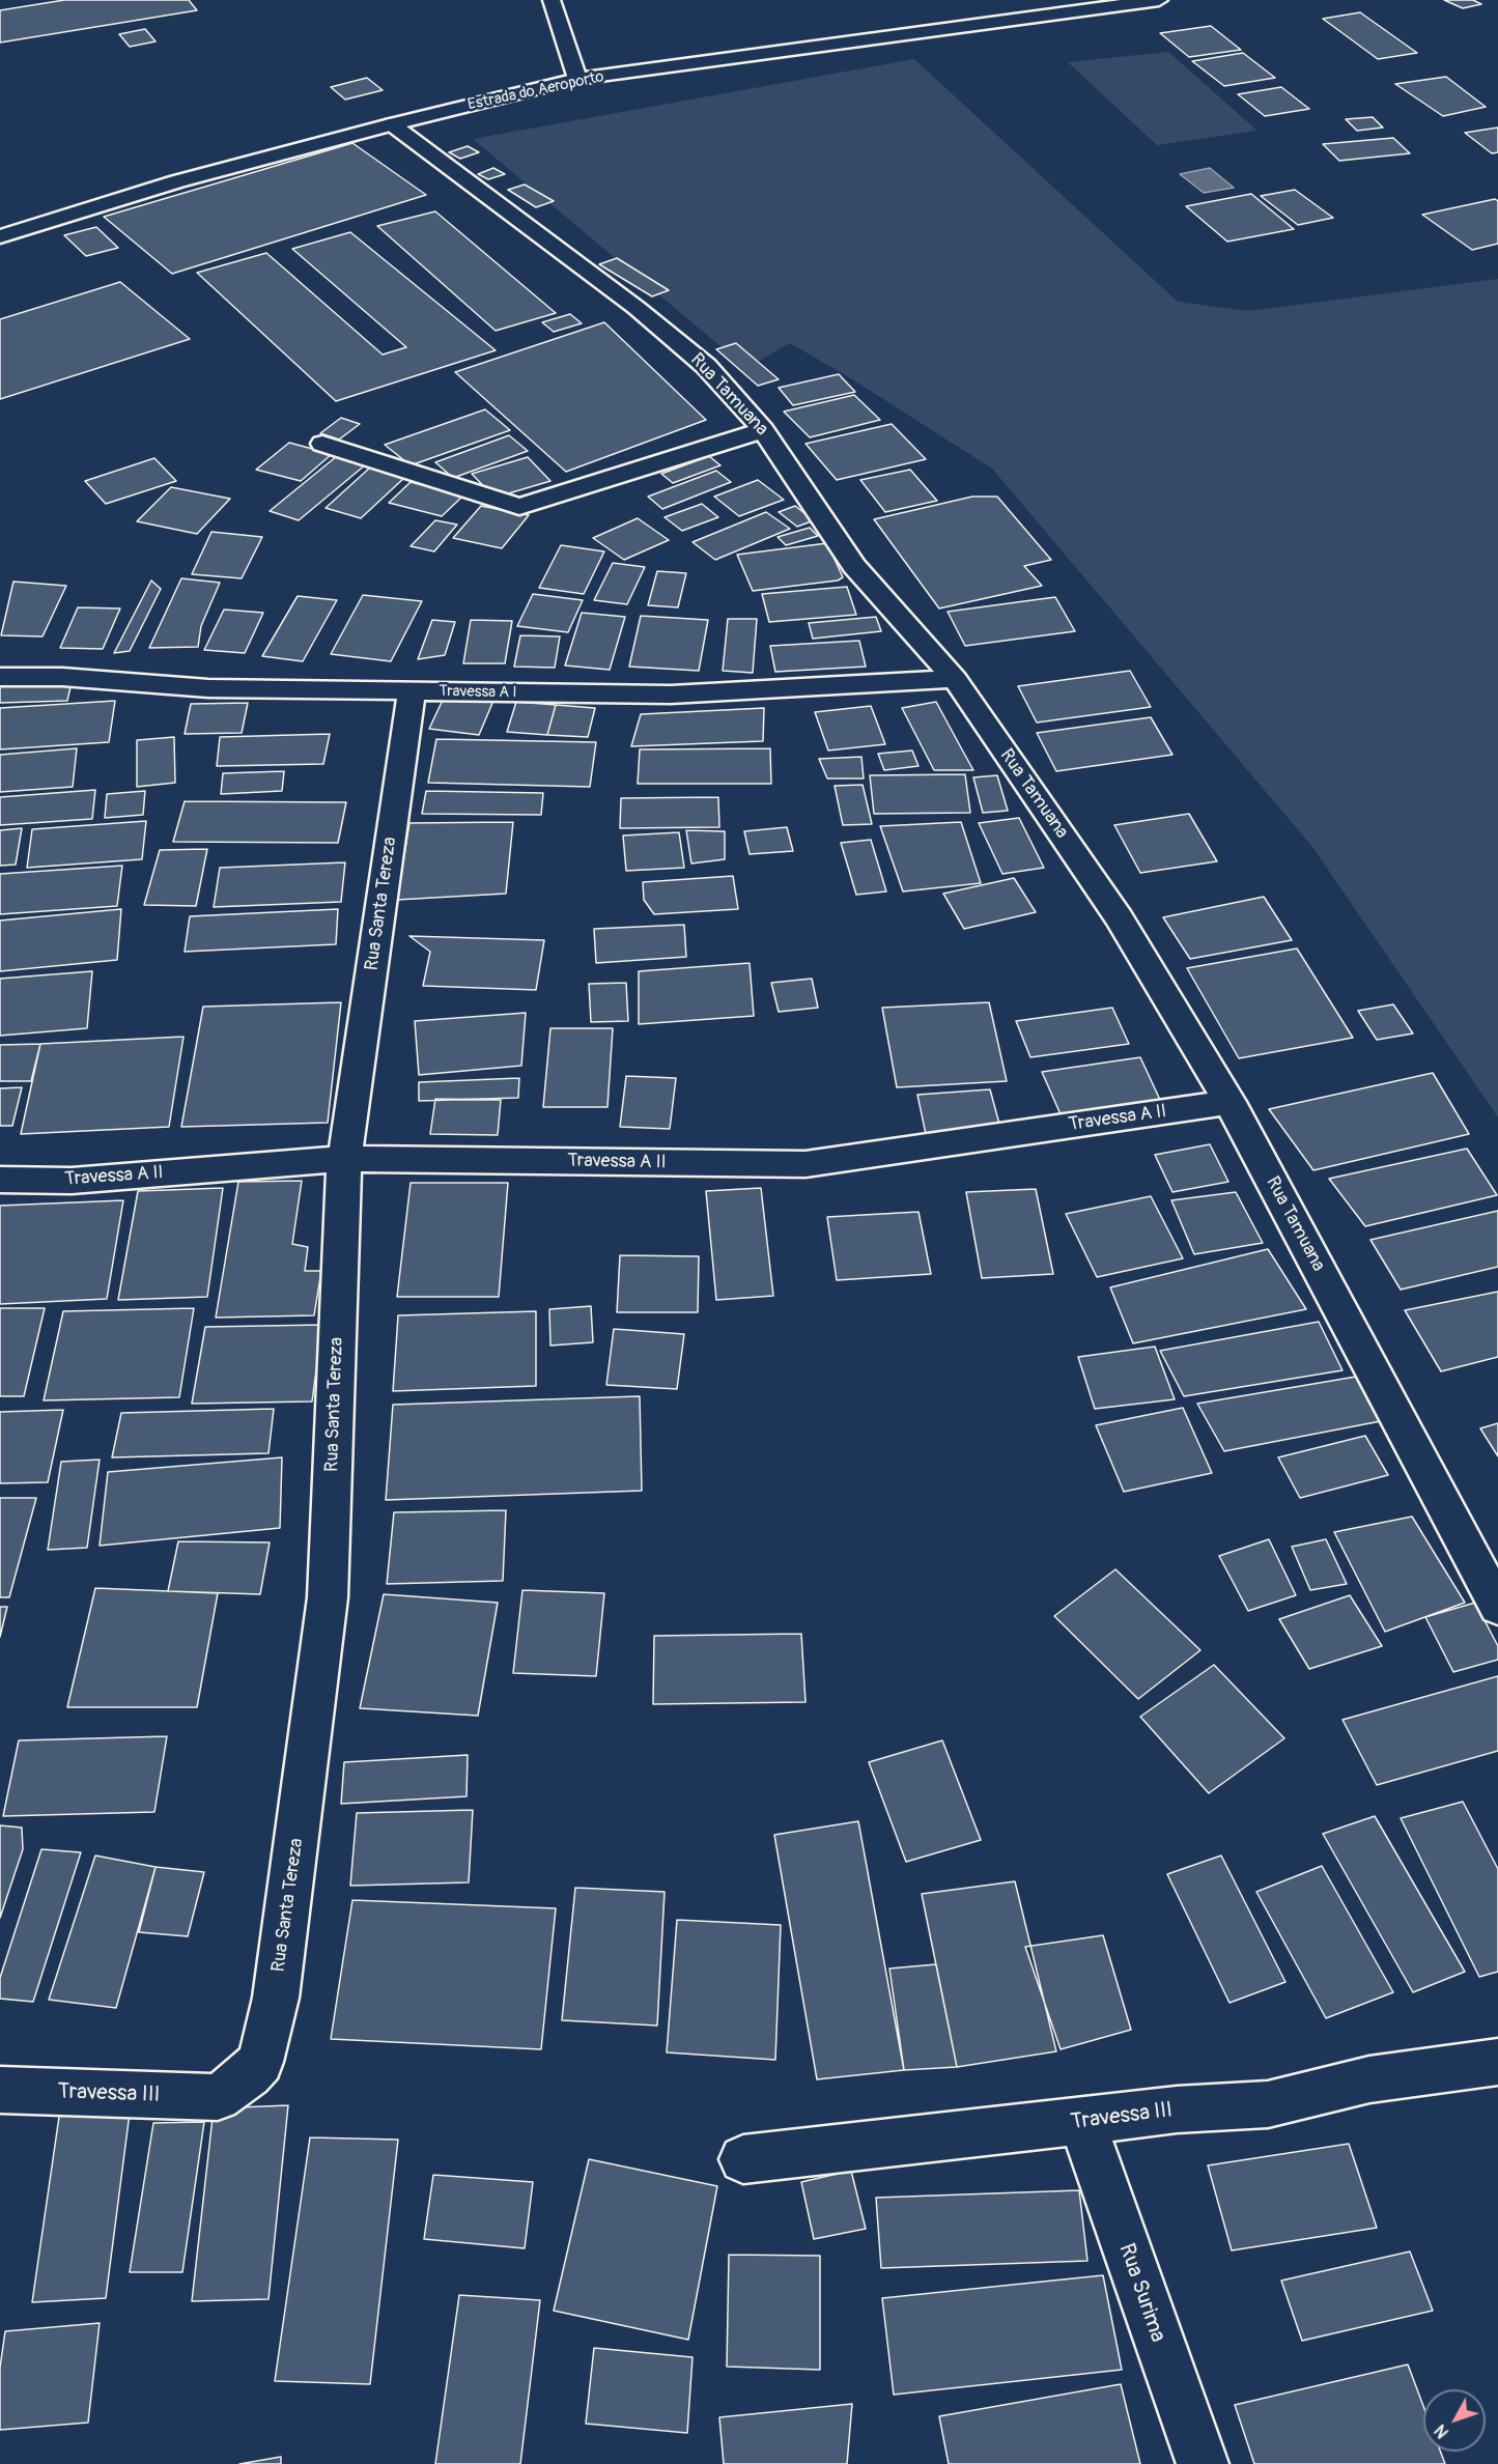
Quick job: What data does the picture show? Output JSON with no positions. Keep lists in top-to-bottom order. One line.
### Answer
{"streets":{"street":["Estrada do Aeroporto","Rua Tamuana","Travessa A I","Rua Santa Tereza","Travessa A II","Travessa III","Rua Surima"]},"crossings":[["Estrada do Aeroporto","Rua Tamuana"],["Rua Tamuana","Travessa A I"],["Rua Tamuana","Travessa A II"],["Travessa A I","Rua Santa Tereza"],["Rua Santa Tereza","Travessa A II"],["Rua Santa Tereza","Travessa III"],["Travessa III","Rua Surima"]],"north":"bottom left"}
